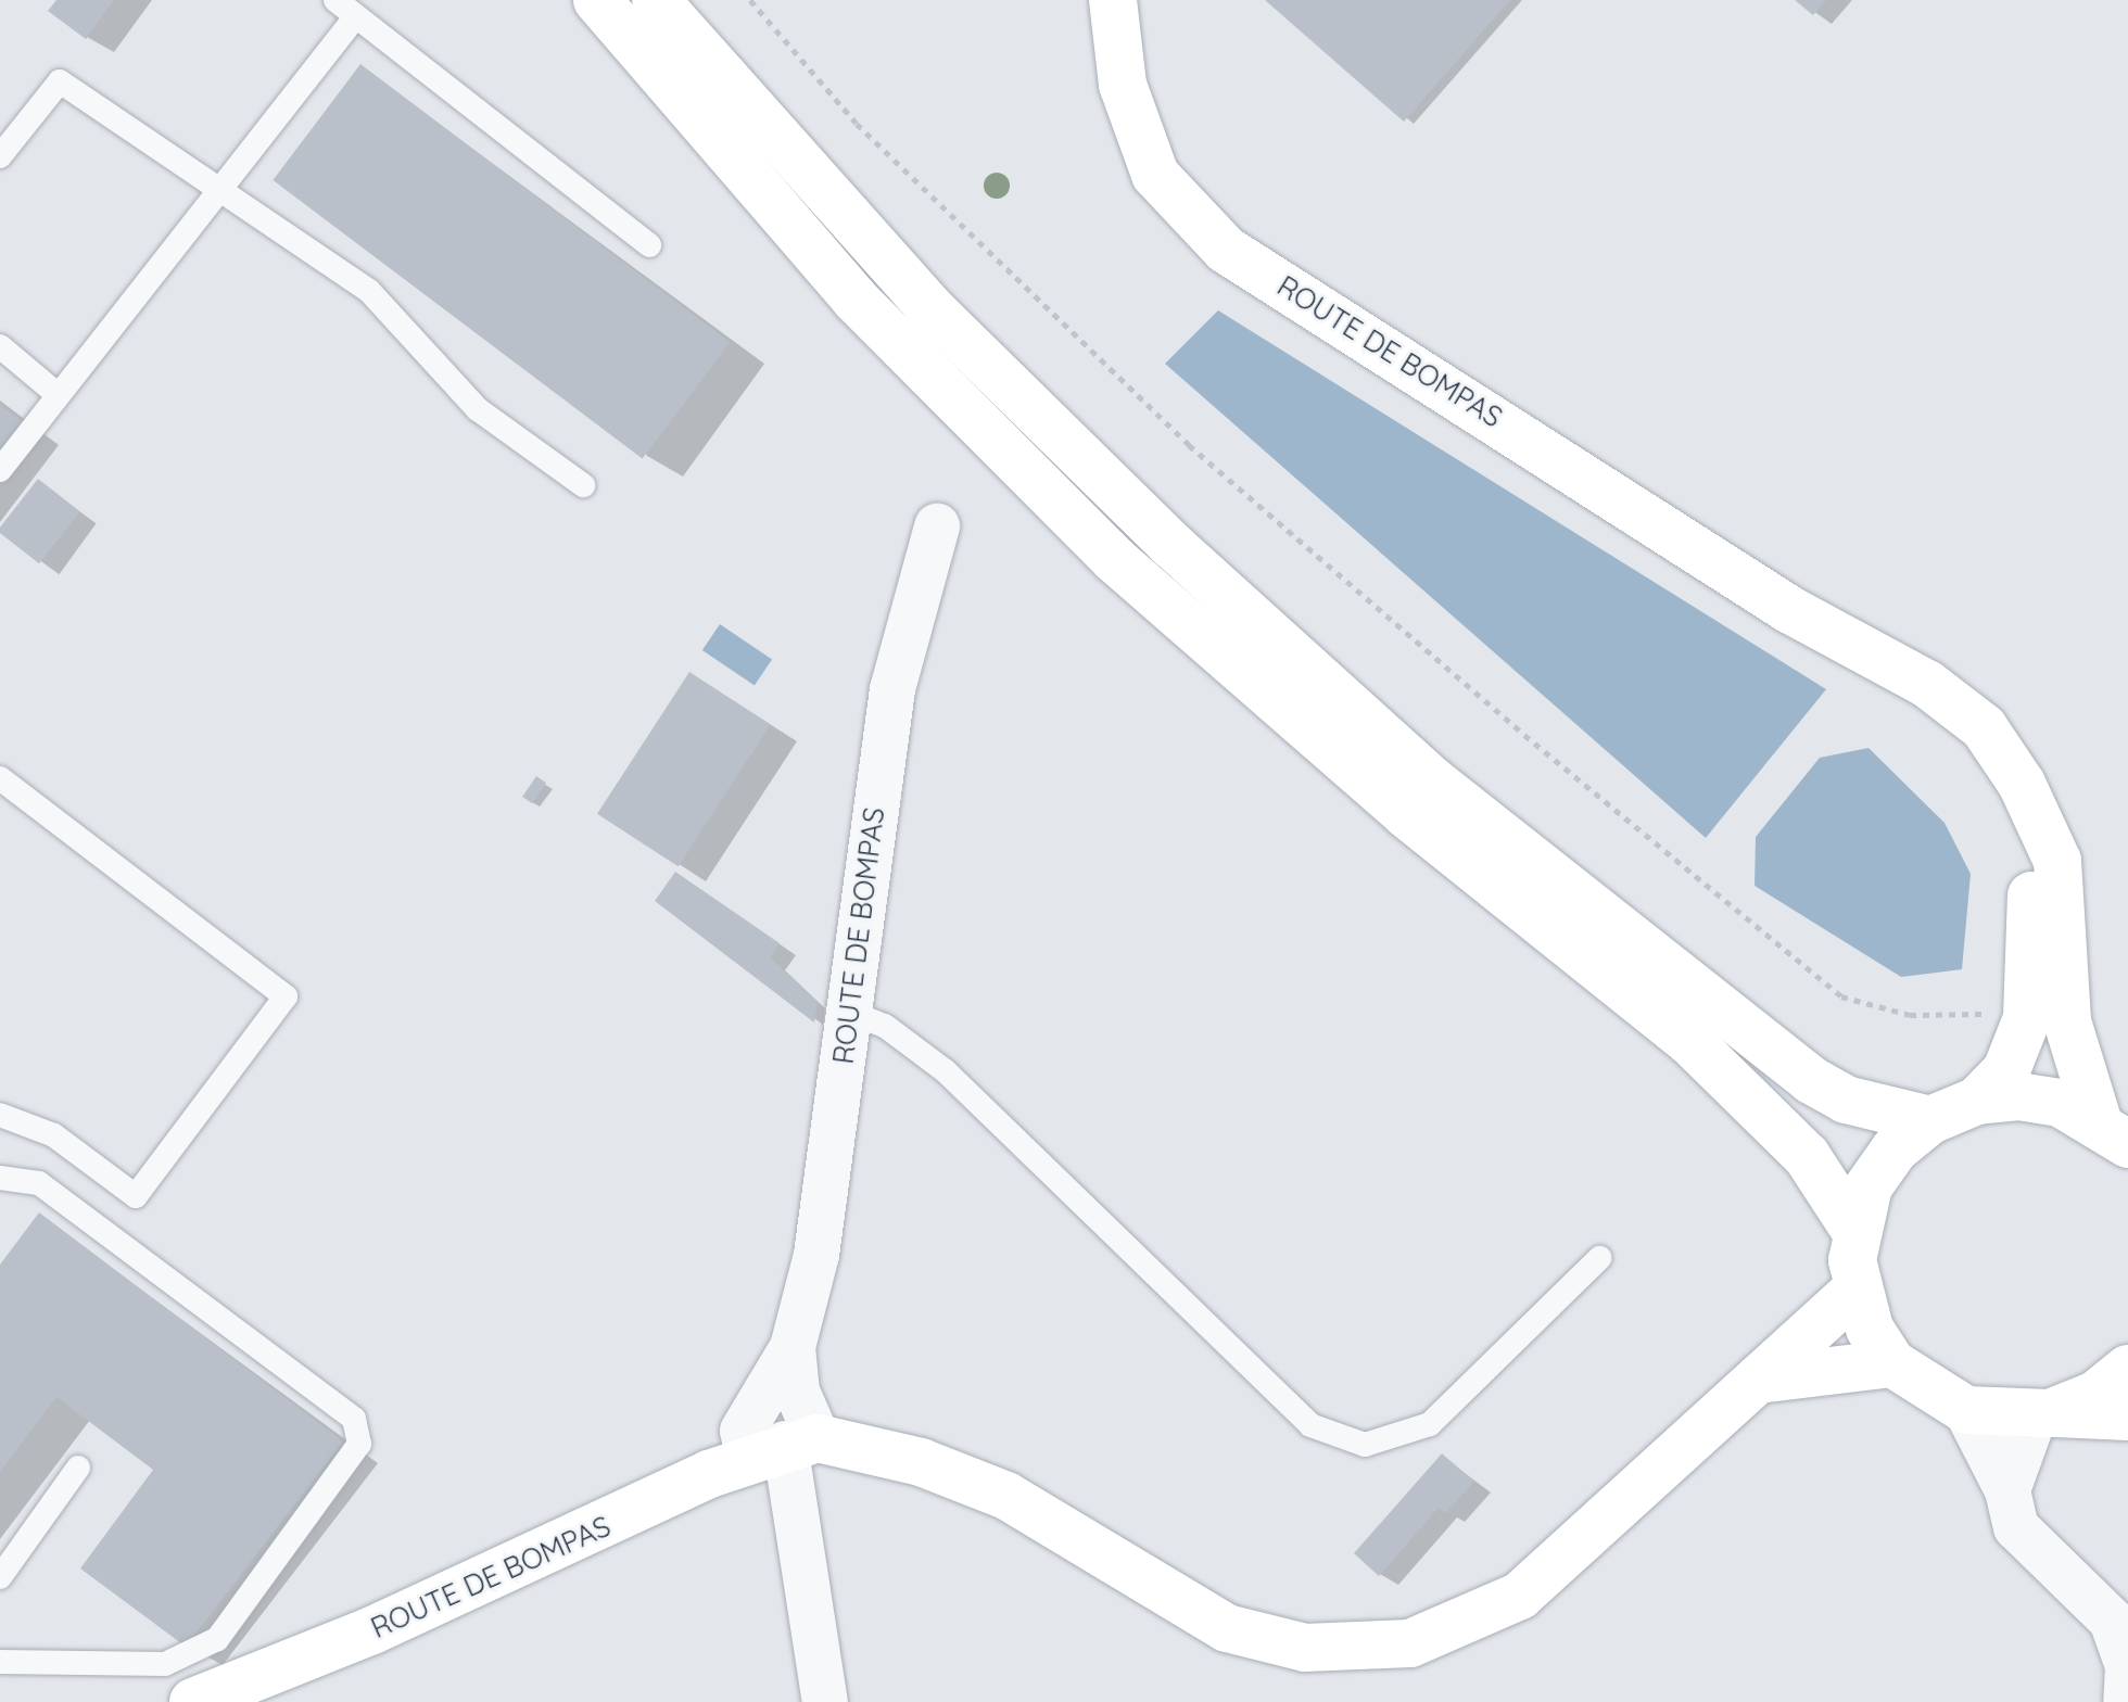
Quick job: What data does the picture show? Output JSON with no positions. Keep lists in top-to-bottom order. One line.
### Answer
{"streets":{"main road":["ROUTE DE BOMPAS"]}}
